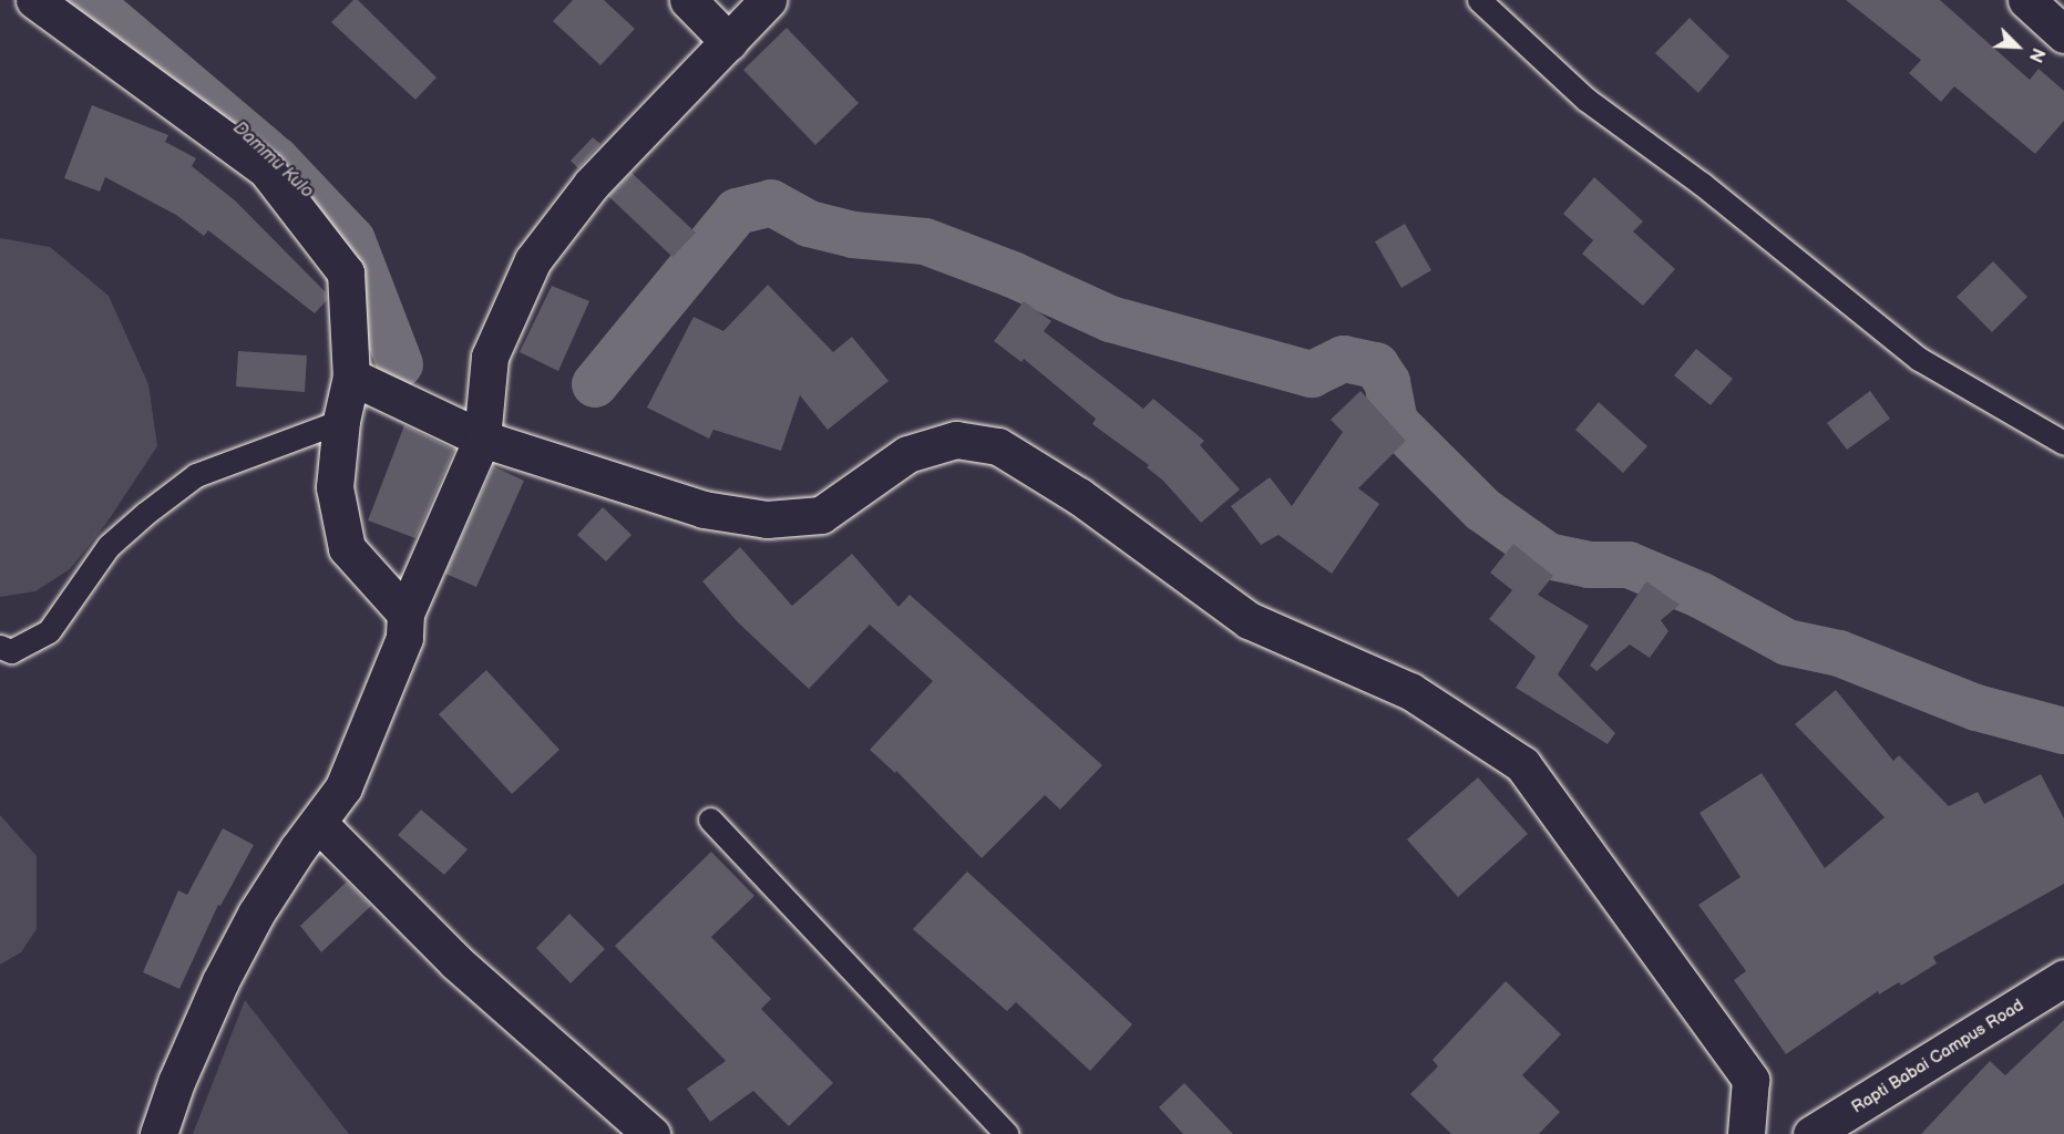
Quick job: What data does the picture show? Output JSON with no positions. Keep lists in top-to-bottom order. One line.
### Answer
{"streets":{"street":["Rapti Babai Campus Road"]},"water":["Dammu Kulo"],"north":"bottom right"}
